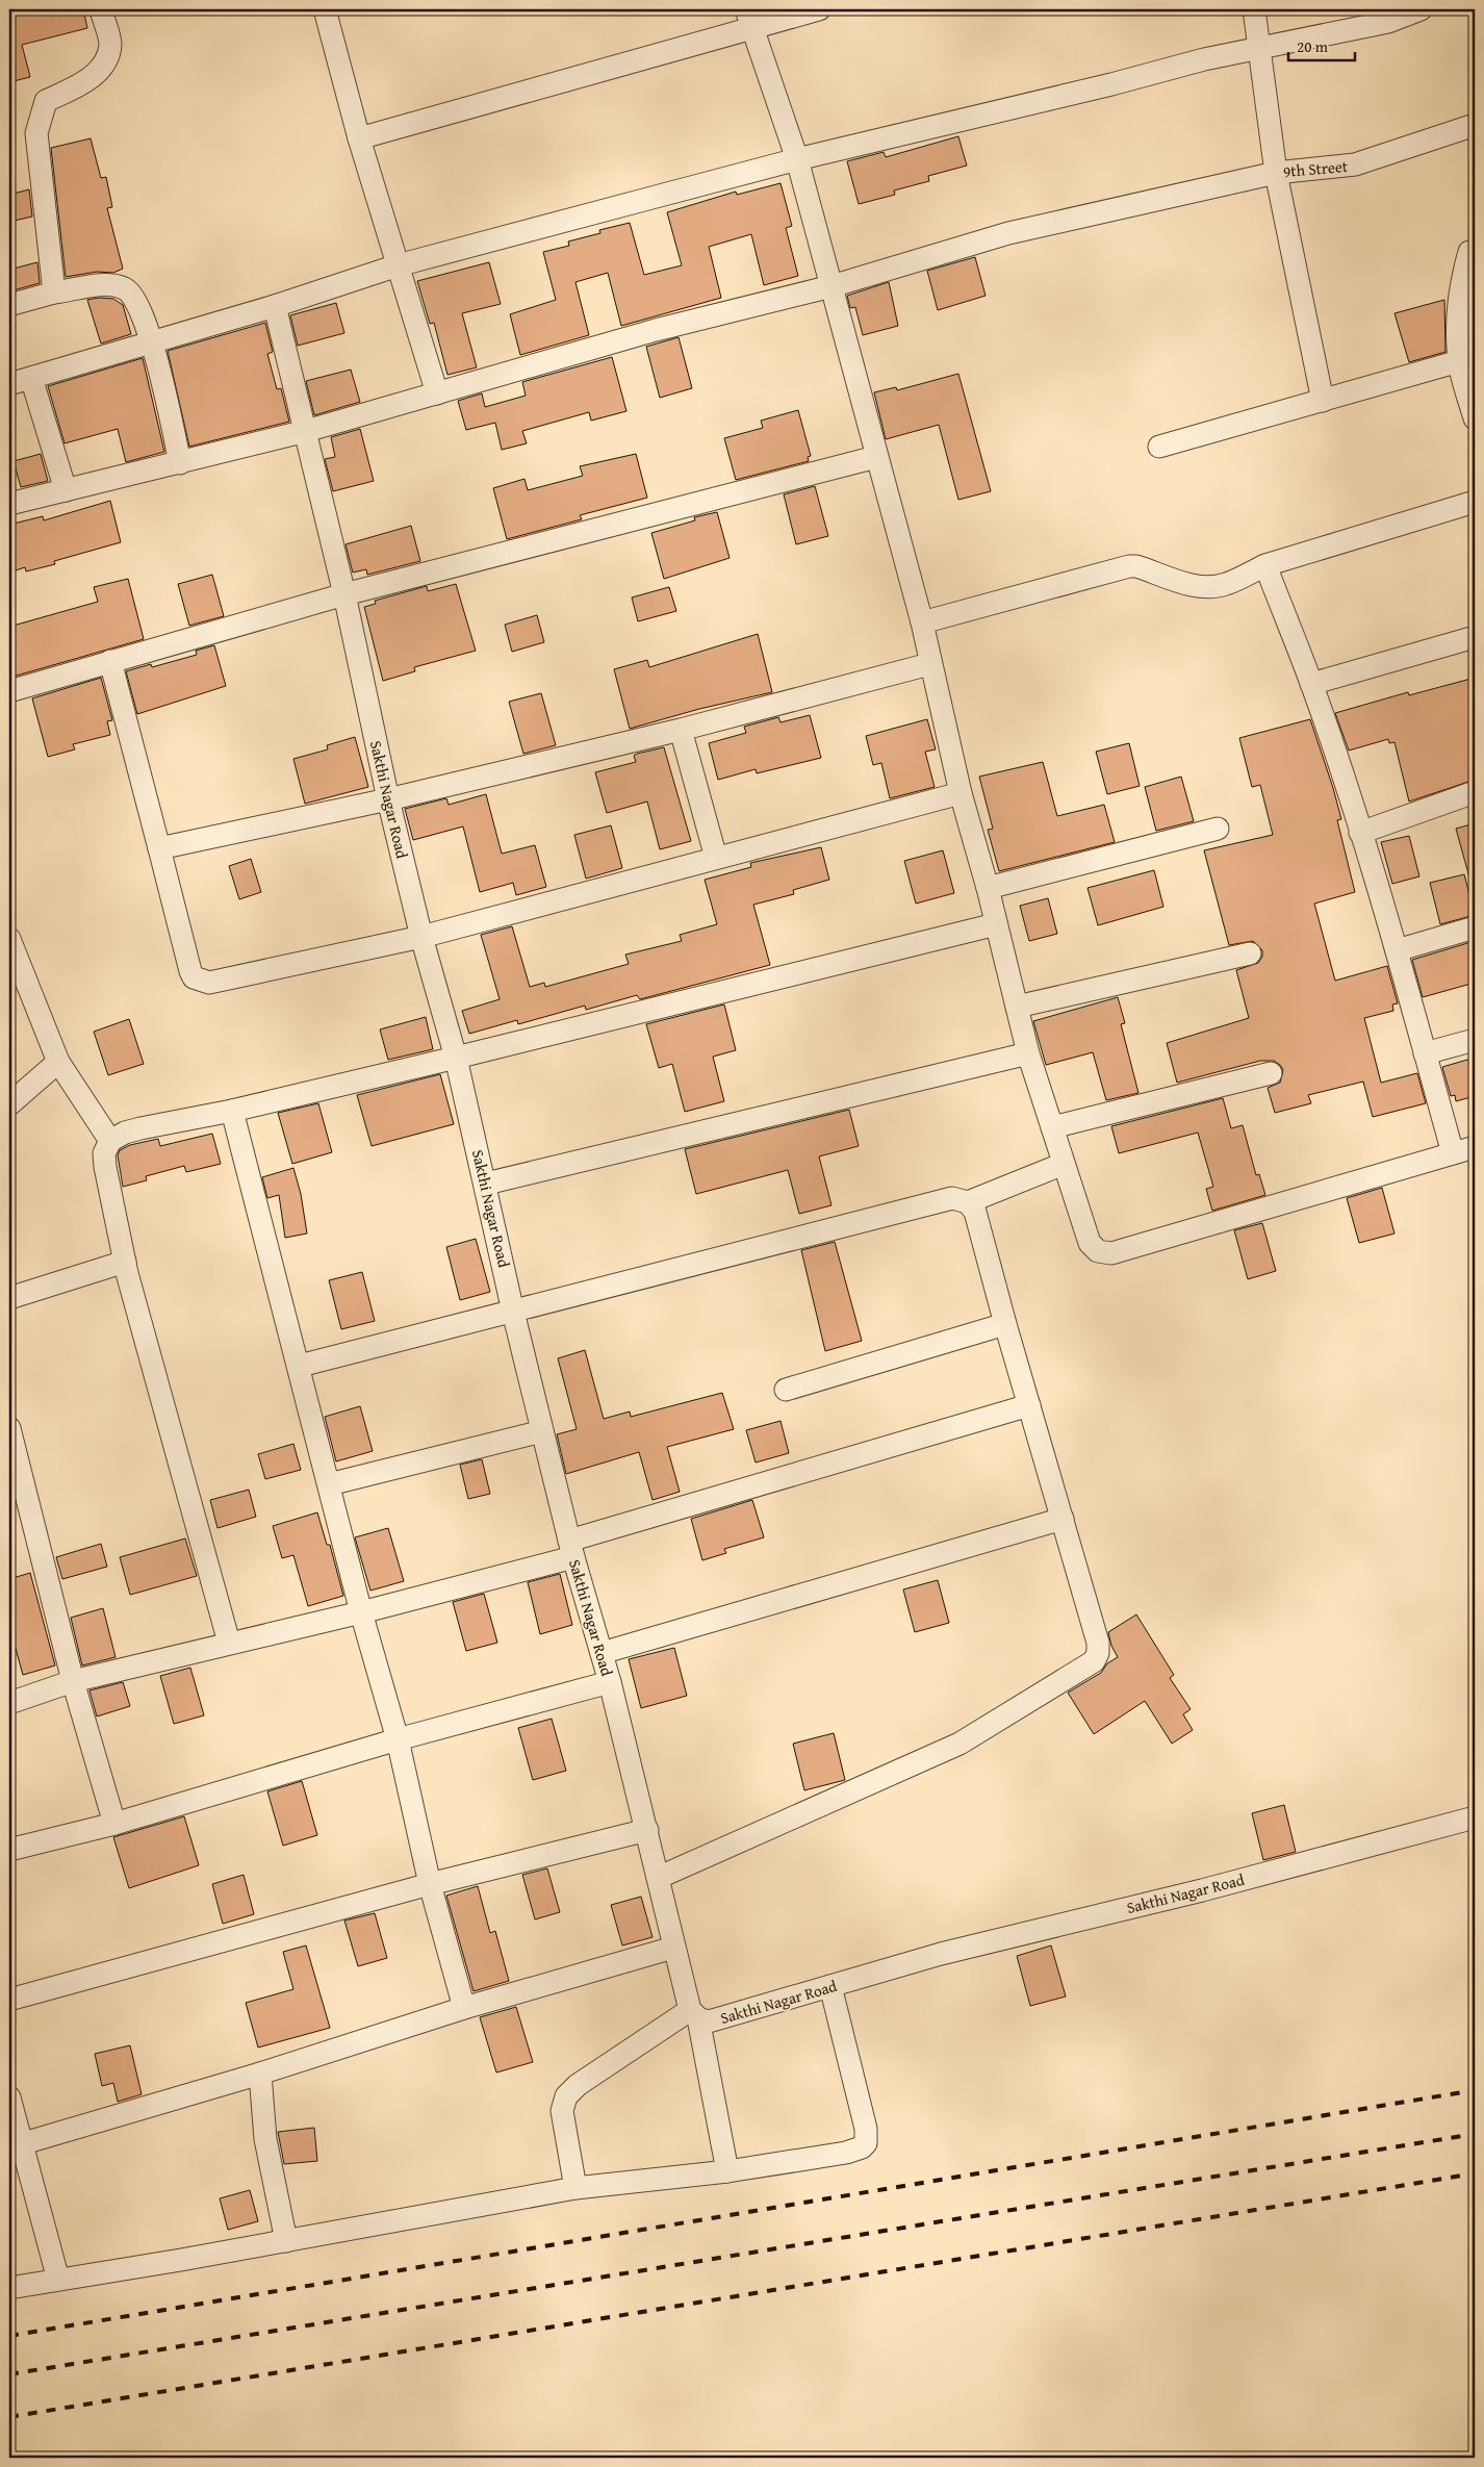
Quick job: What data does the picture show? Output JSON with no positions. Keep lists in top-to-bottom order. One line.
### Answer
{"streets":{"street":["9th Street","Sakthi Nagar Road"]},"scale_bar":"20 m"}
